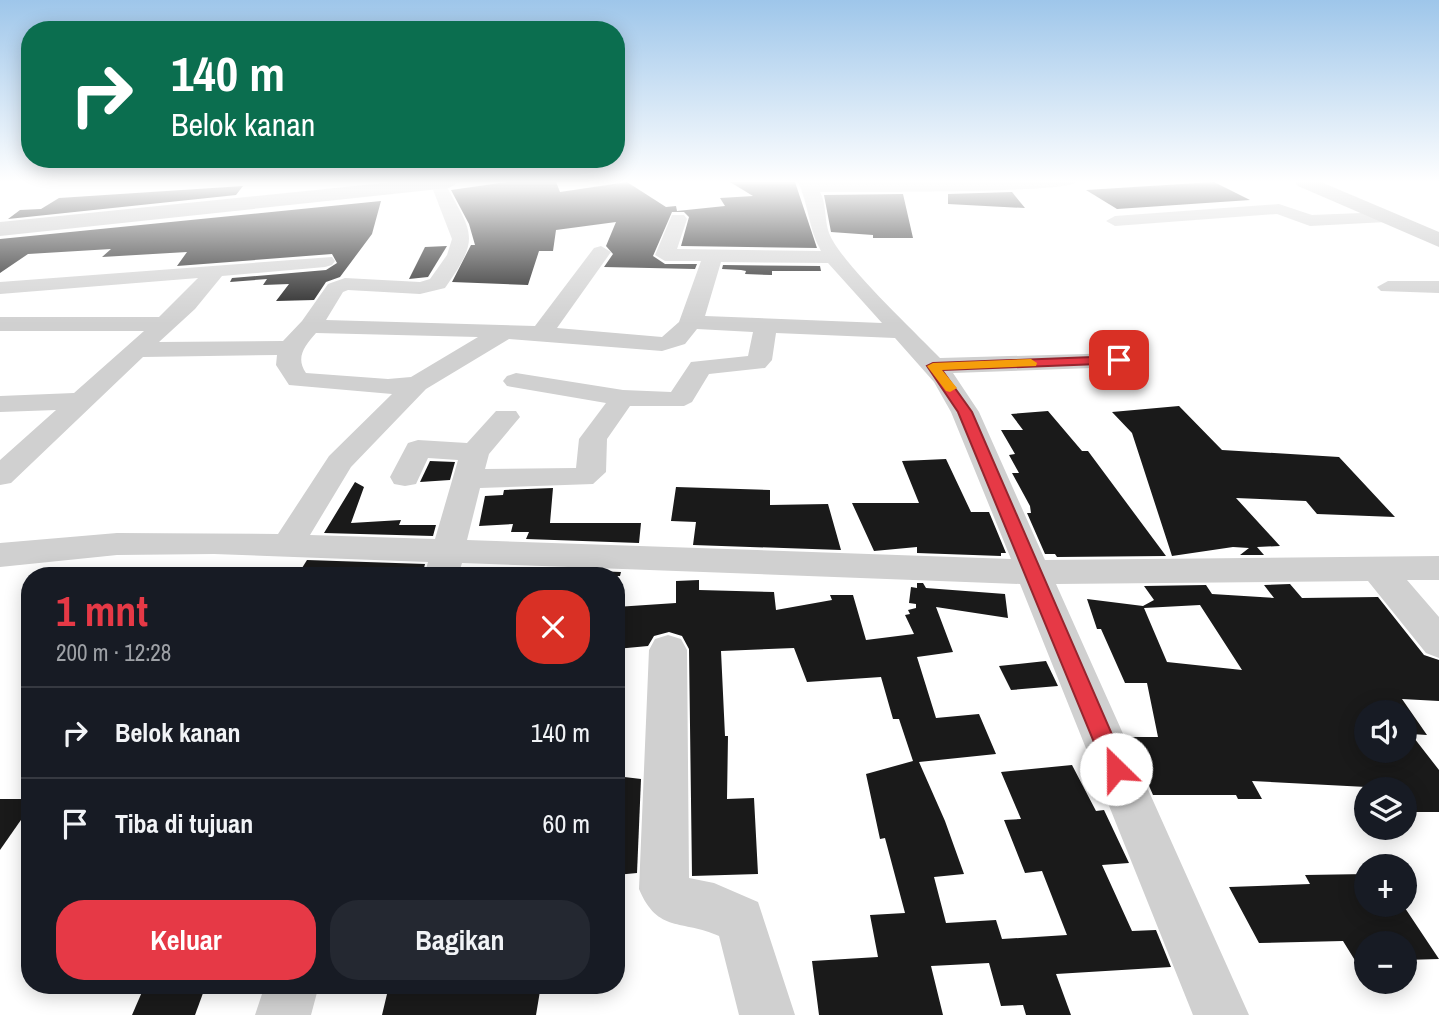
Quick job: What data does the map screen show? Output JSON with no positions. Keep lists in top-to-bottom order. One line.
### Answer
{"page":{"turn":["140 m","Belok kanan"],"heading":["1 mnt","200 m · 12:28"],"list":[{"name":"Belok kanan","value":"140 m"},{"name":"Tiba di tujuan","value":"60 m"}],"map_buttons":["+","−"],"buttons":["Keluar","Bagikan"]}}
